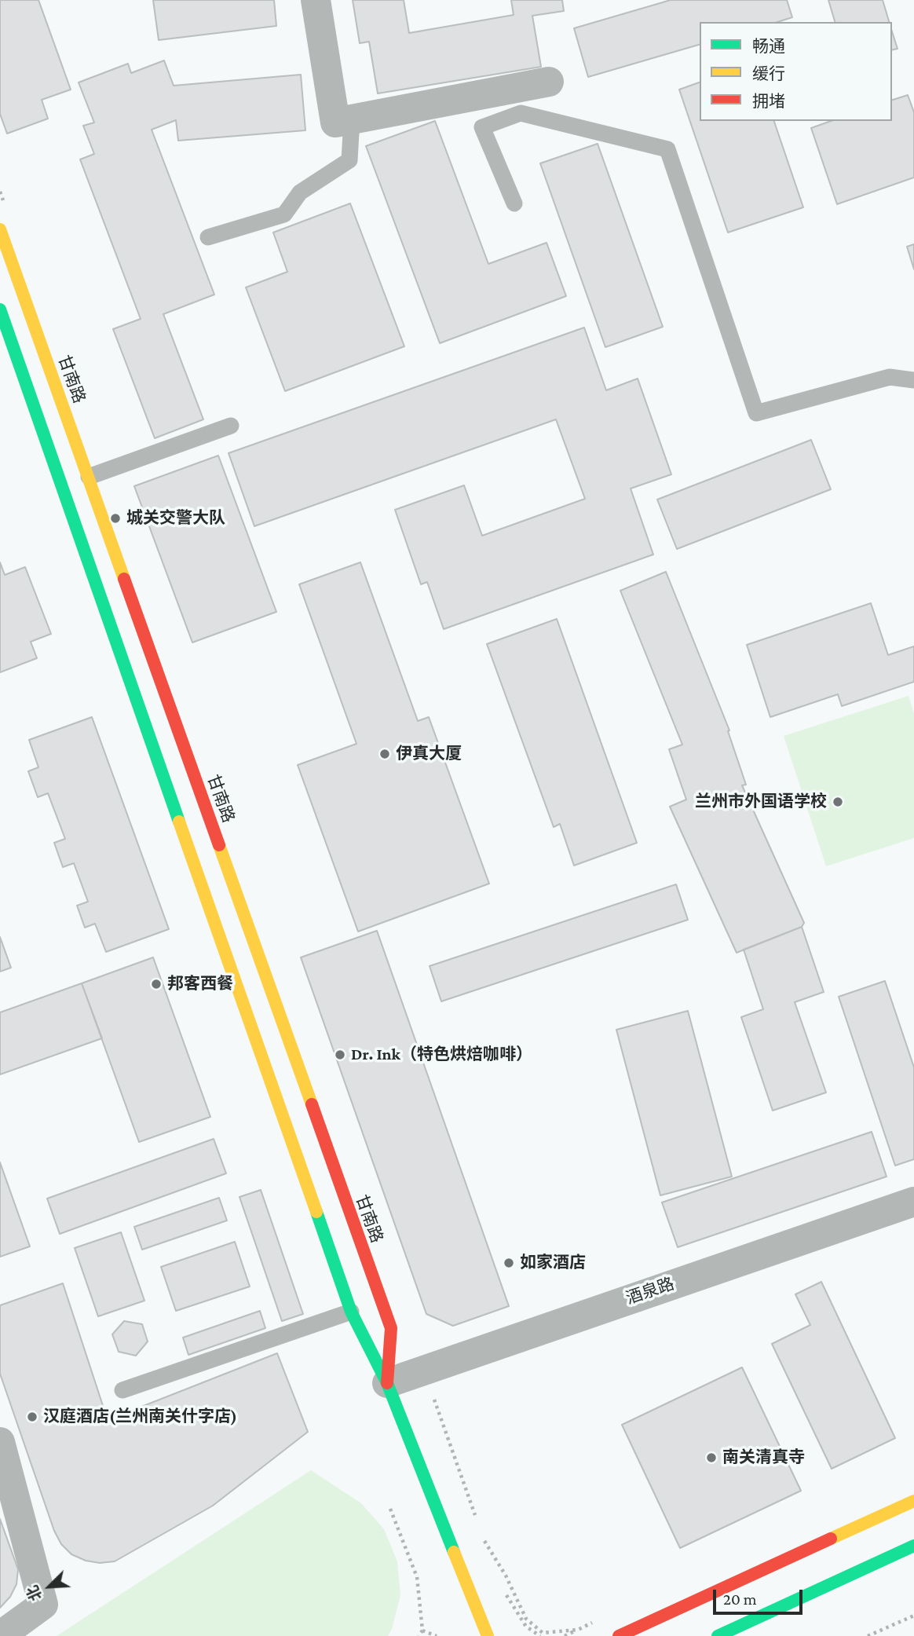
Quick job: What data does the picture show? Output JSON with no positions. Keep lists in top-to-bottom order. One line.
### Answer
{"streets":{"street":["甘南路","酒泉路"]},"crossings":[["甘南路","酒泉路"]],"places":["城关交警大队","伊真大厦","兰州市外国语学校","邦客西餐","Dr. Ink（特色烘焙咖啡）","如家酒店","汉庭酒店(兰州南关什字店)","南关清真寺"],"legend":["畅通","缓行","拥堵"],"scale_bar":"20 m","north":"bottom left"}
